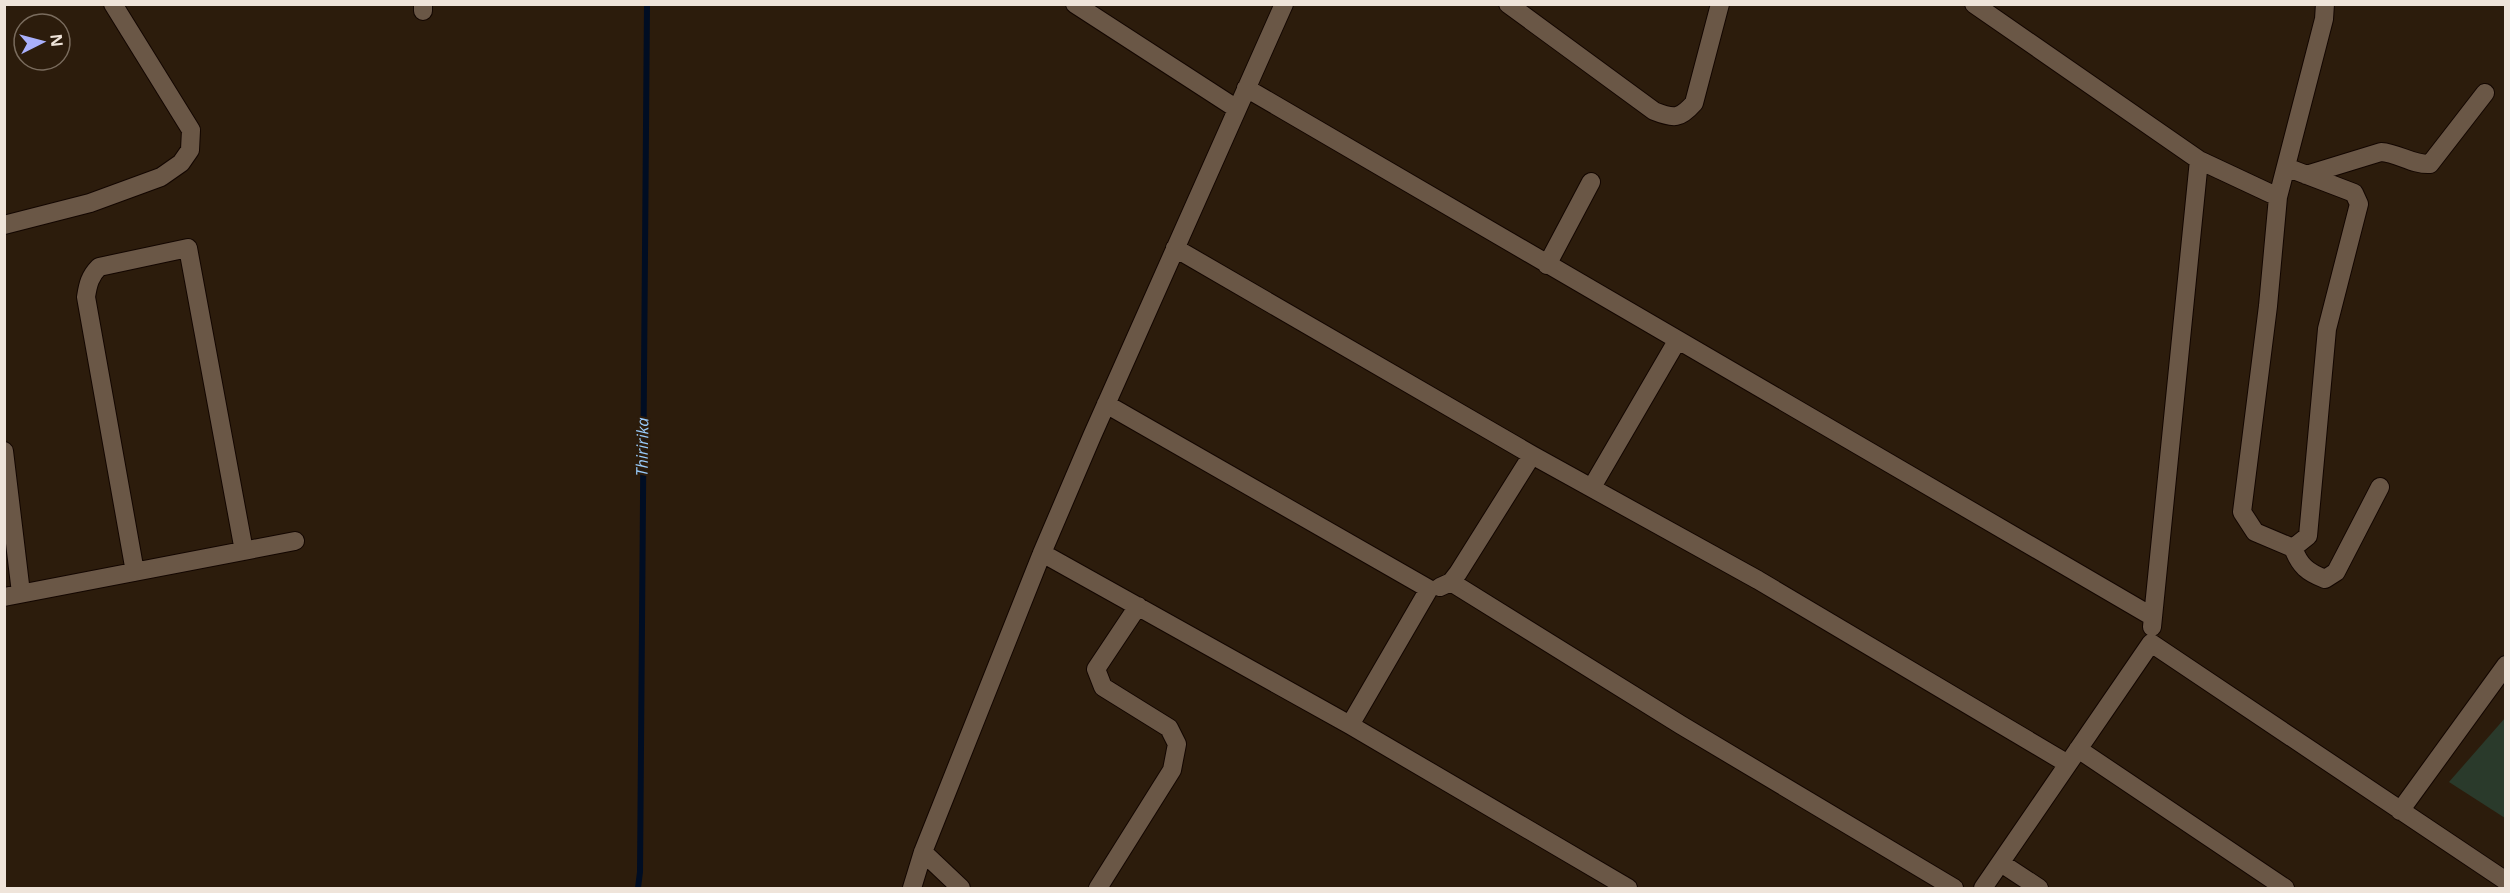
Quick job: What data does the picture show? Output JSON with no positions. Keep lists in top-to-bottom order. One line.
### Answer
{"water":["Thiririka"],"north":"right"}
